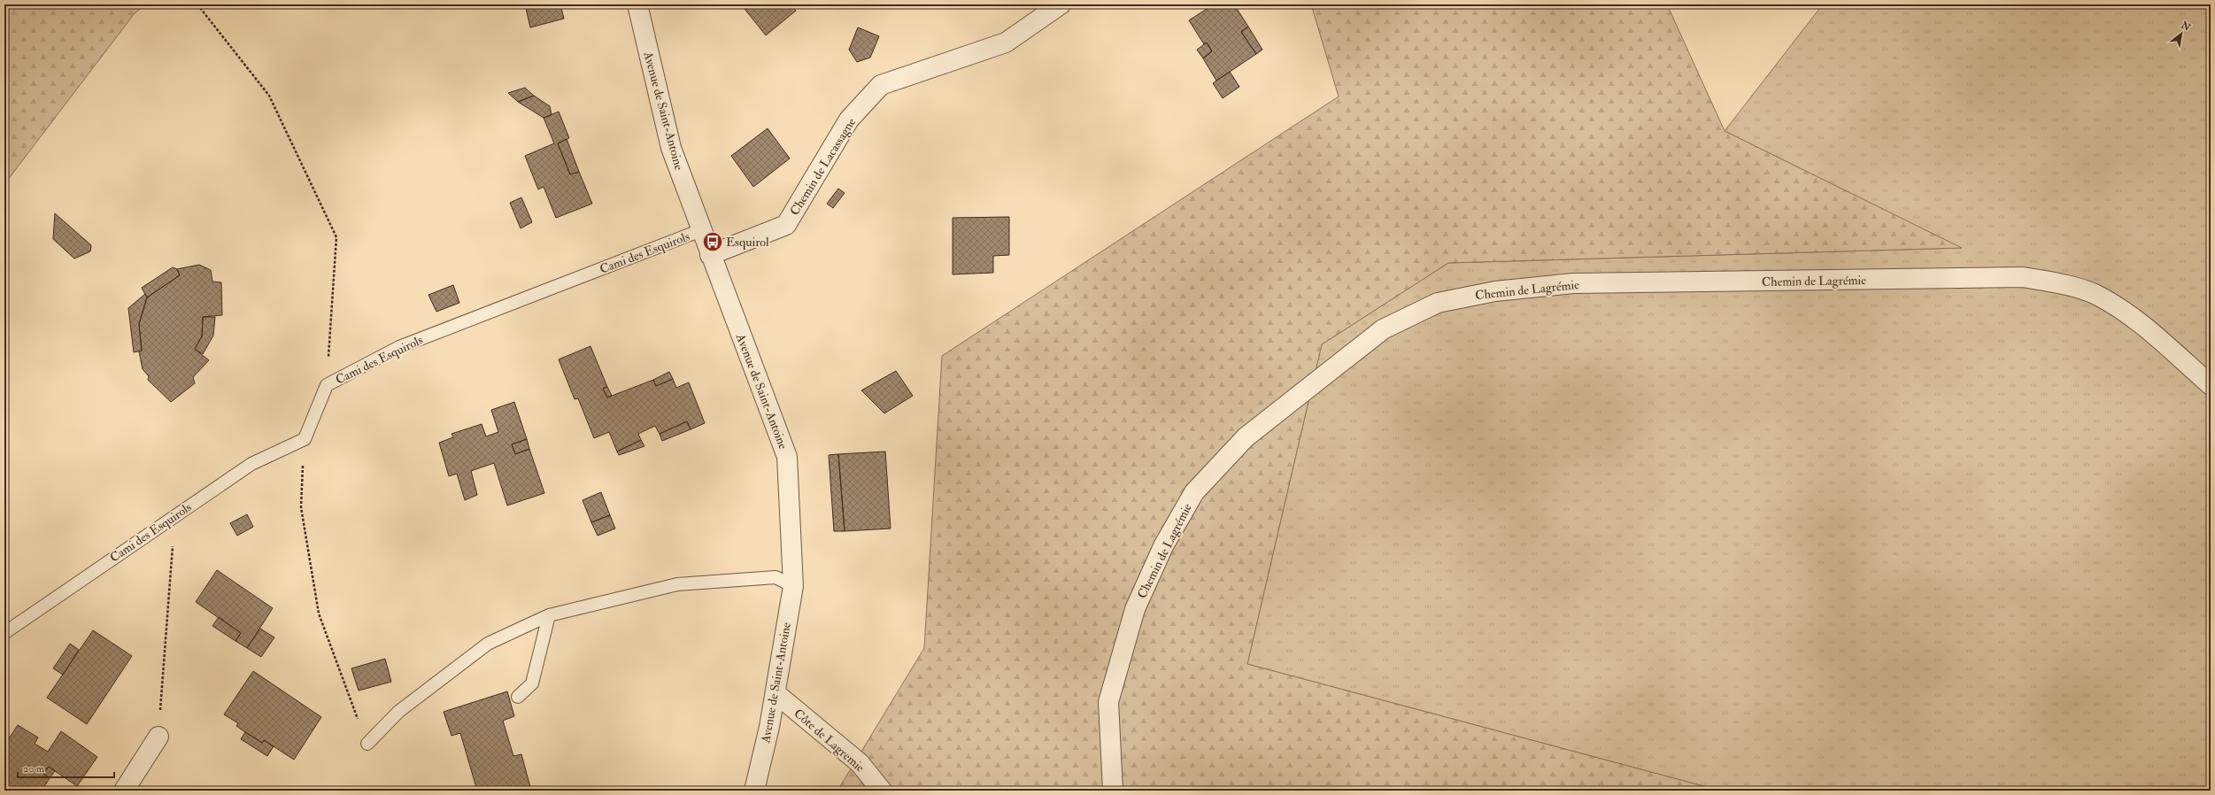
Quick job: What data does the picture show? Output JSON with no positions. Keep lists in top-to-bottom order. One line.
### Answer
{"streets":{"street":["Avenue de Saint-Antoine","Chemin de Lacassagne","Chemin de Lagrémie","Côte de Lagremie"],"lane":["Cami des Esquirols"]},"crossings":[["Avenue de Saint-Antoine","Chemin de Lacassagne"],["Avenue de Saint-Antoine","Cami des Esquirols"],["Avenue de Saint-Antoine","Côte de Lagremie"]],"places":{"bus stop":["Esquirol"]},"scale_bar":"20 m","north":"top right"}
